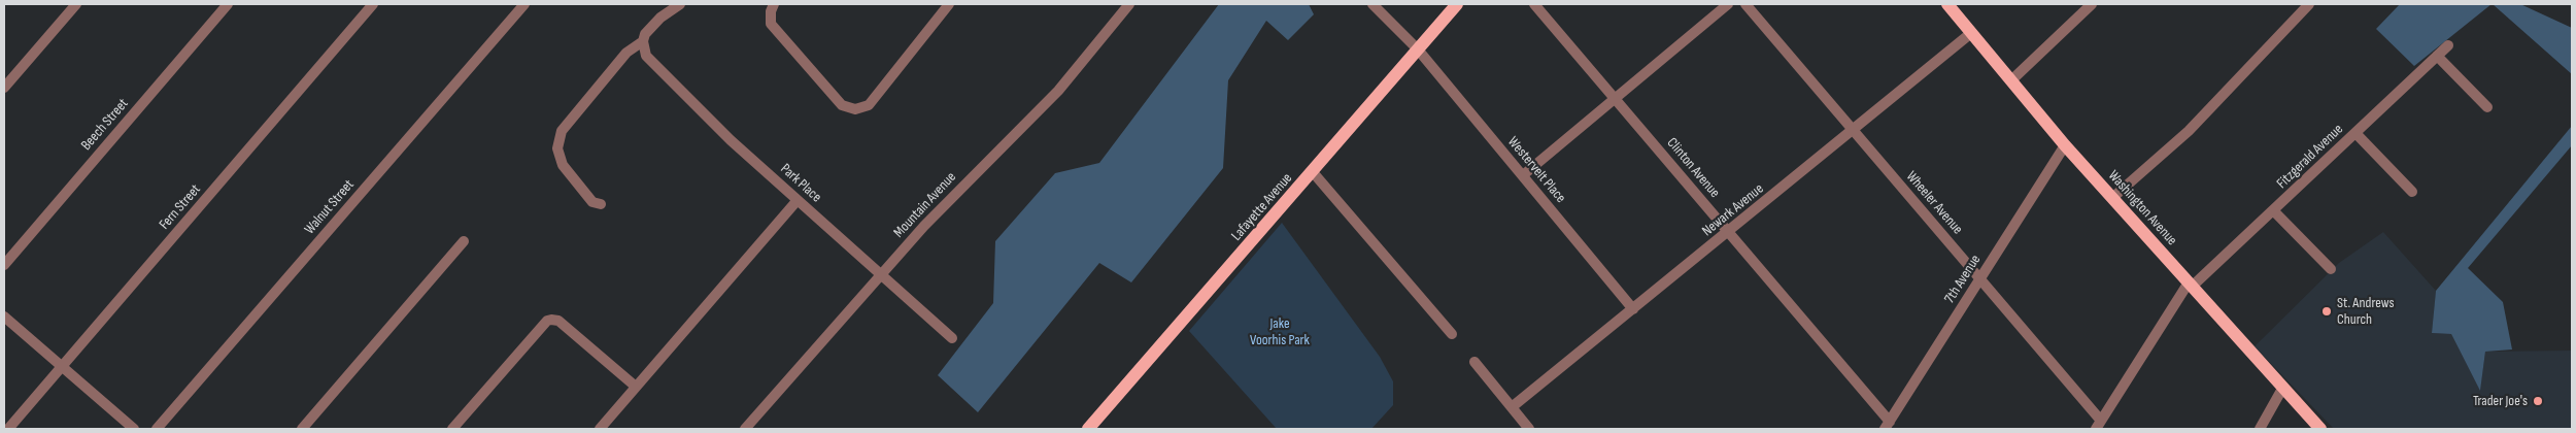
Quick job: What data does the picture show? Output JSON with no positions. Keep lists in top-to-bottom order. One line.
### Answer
{"streets":{"main road":["Lafayette Avenue","Washington Avenue"],"street":["Beech Street","Fitzgerald Avenue","Clinton Avenue","Westervelt Place","Park Place","Wheeler Avenue","Mountain Avenue","Fern Street","Walnut Street","Newark Avenue","7th Avenue"]},"crossings":[["Fitzgerald Avenue","Wheeler Avenue"],["Fitzgerald Avenue","Washington Avenue"],["Clinton Avenue","Newark Avenue"],["Clinton Avenue","7th Avenue"],["Westervelt Place","Lafayette Avenue"],["Westervelt Place","Newark Avenue"],["Park Place","Mountain Avenue"],["Wheeler Avenue","Newark Avenue"],["Wheeler Avenue","7th Avenue"],["Washington Avenue","Newark Avenue"],["Washington Avenue","7th Avenue"]],"parks":["Jake Voorhis Park"],"places":["St. Andrews Church","Trader Joe's"]}
